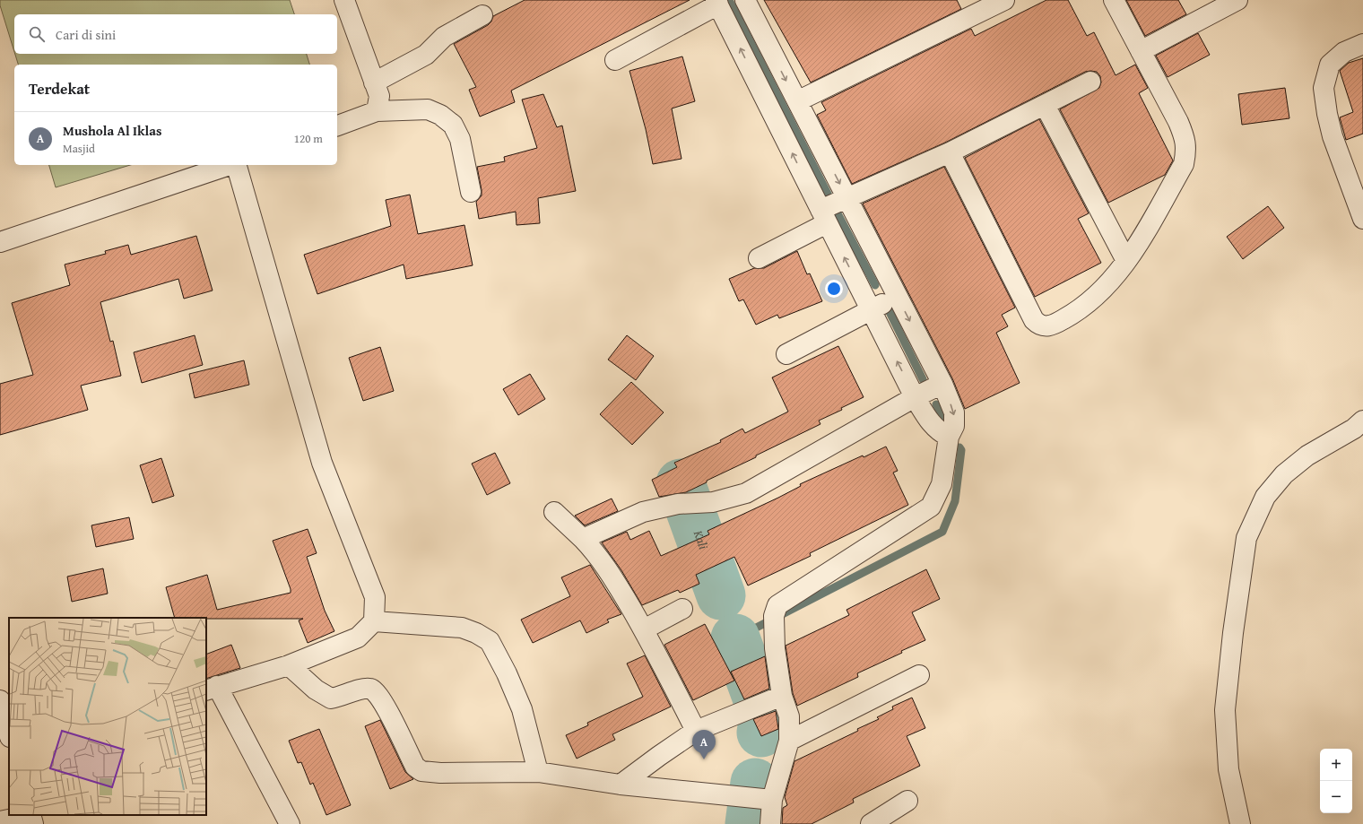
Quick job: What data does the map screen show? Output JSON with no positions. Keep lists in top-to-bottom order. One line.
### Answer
{"water":["Kali"],"page":{"search":"Cari di sini","heading":"Terdekat","list":[{"mark":"A","name":"Mushola Al Iklas","note":"Masjid","value":"120 m"}],"pins":"A","map_buttons":["+","−"]}}
